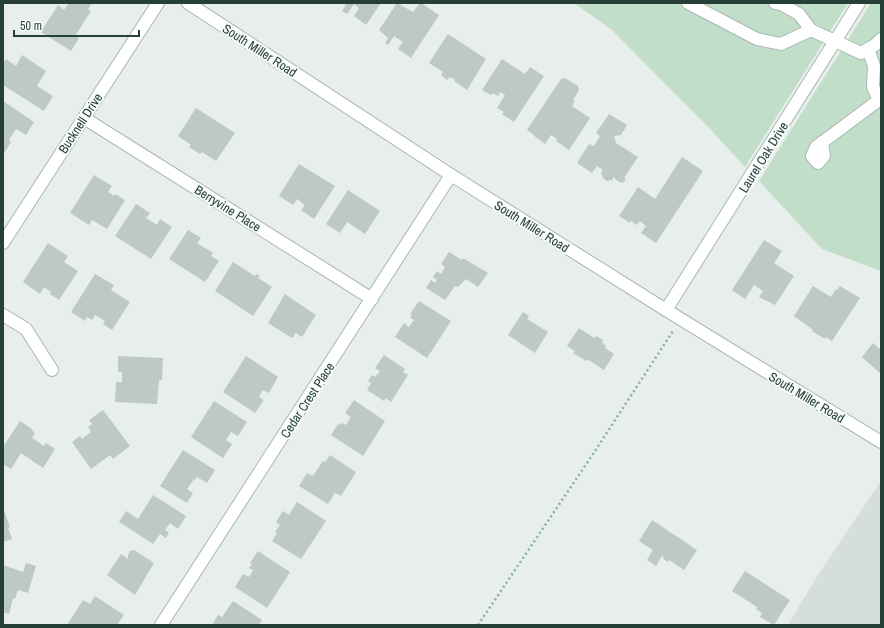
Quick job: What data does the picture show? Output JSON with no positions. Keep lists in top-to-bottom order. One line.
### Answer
{"streets":{"street":["South Miller Road","Bucknell Drive","Laurel Oak Drive","Berryvine Place","Cedar Crest Place"]},"crossings":[["South Miller Road","Laurel Oak Drive"],["South Miller Road","Cedar Crest Place"],["Bucknell Drive","Berryvine Place"],["Berryvine Place","Cedar Crest Place"]],"scale_bar":"50 m"}
